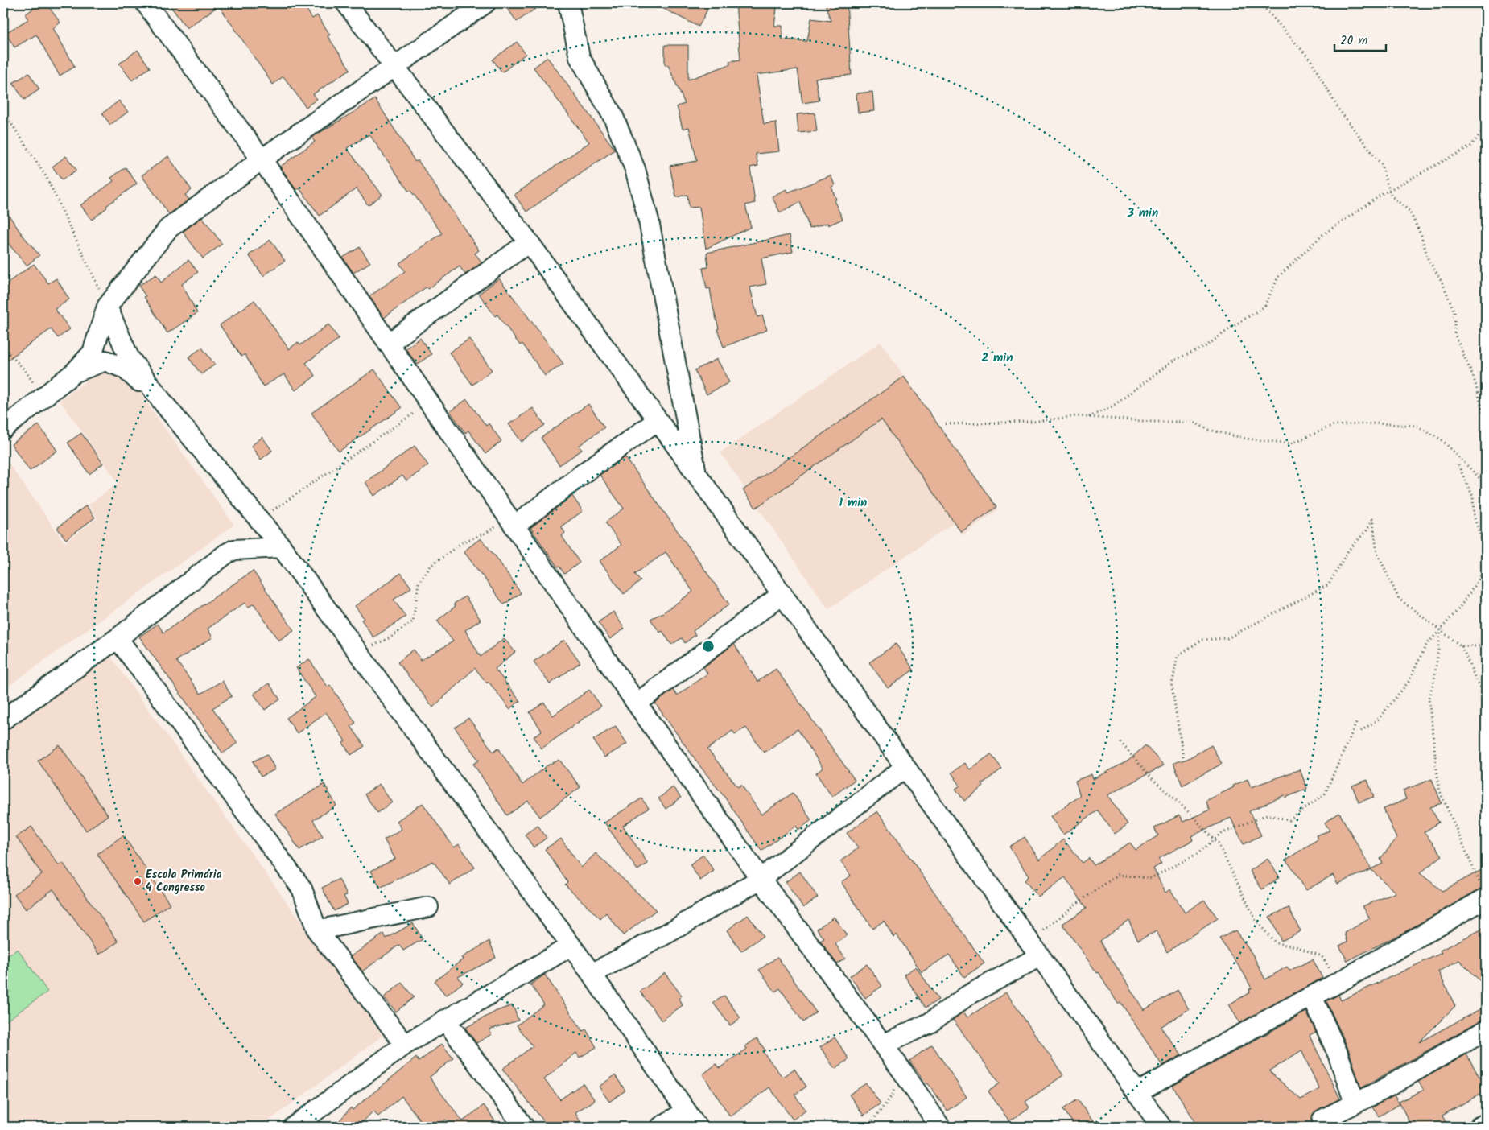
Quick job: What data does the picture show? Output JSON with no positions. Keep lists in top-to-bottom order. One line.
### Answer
{"places":["Escola Primária 4 Congresso"],"scale_bar":"20 m","rings":["3 min","2 min","1 min"]}
